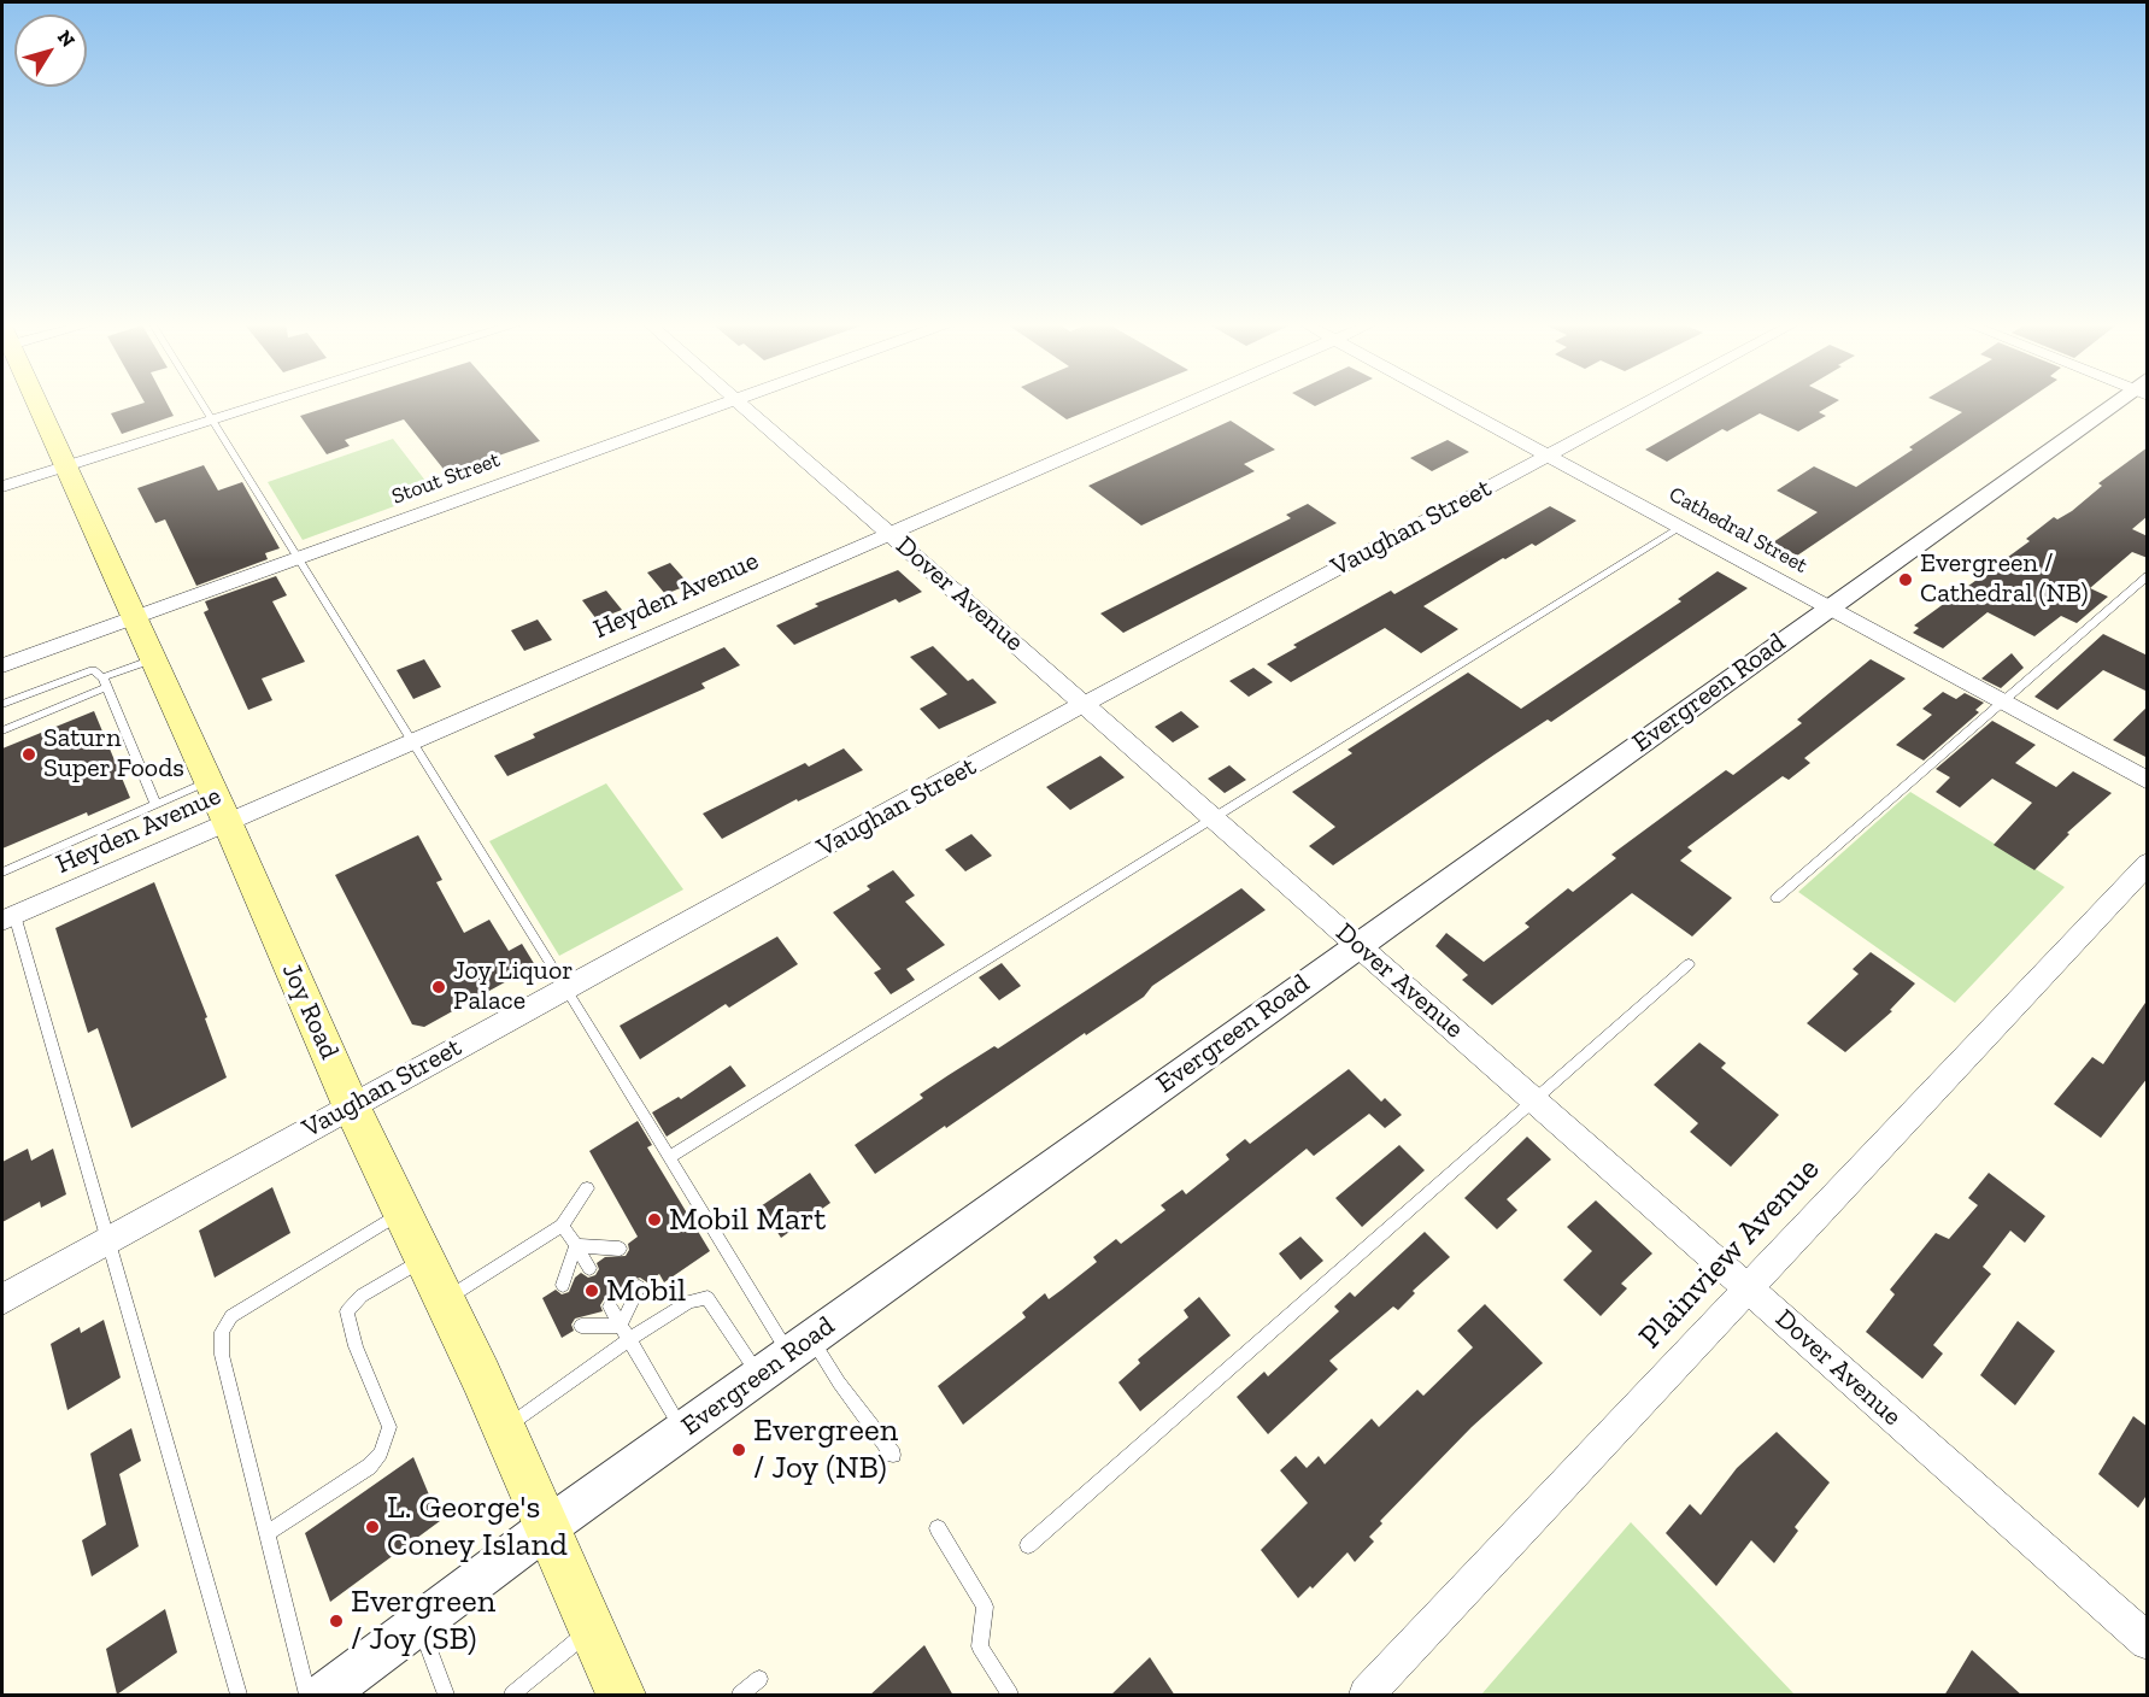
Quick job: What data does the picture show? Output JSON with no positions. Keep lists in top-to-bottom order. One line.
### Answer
{"streets":{"main road":["Joy Road"],"street":["Stout Street","Vaughan Street","Cathedral Street","Dover Avenue","Heyden Avenue","Evergreen Road","Plainview Avenue"]},"crossings":[["Stout Street","Joy Road"],["Vaughan Street","Cathedral Street"],["Vaughan Street","Dover Avenue"],["Vaughan Street","Joy Road"],["Cathedral Street","Evergreen Road"],["Dover Avenue","Heyden Avenue"],["Dover Avenue","Evergreen Road"],["Dover Avenue","Plainview Avenue"],["Heyden Avenue","Joy Road"],["Evergreen Road","Joy Road"]],"places":["Evergreen / Cathedral (NB)","Saturn Super Foods","Joy Liquor Palace","Mobil Mart","Mobil","Evergreen / Joy (NB)","L. George's Coney Island","Evergreen / Joy (SB)"],"north":"top right"}
